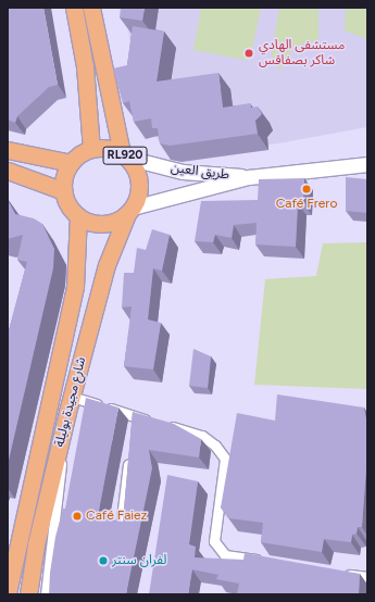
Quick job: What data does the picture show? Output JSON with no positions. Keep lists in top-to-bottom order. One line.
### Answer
{"streets":{"main road":["RL920","طريق العين","شارع مجيدة بوليلة"]},"crossings":[["RL920","طريق العين"],["RL920","شارع مجيدة بوليلة"],["طريق العين","شارع مجيدة بوليلة"]],"places":["مستشفى الهادي شاكر بصفاقس","Café Frero","Café Faiez","لفران سنتر"]}
